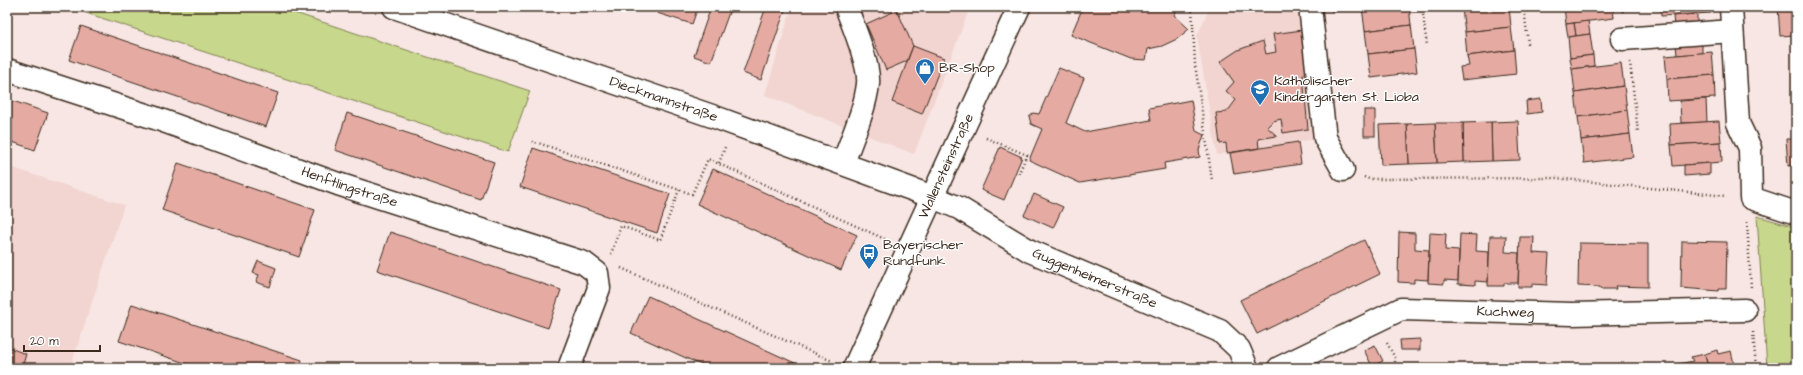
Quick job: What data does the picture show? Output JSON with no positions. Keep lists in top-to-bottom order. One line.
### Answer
{"streets":{"street":["Dieckmannstraße","Wallensteinstraße","Henftlingstraße","Guggenheimerstraße","Kuchweg"]},"crossings":[["Dieckmannstraße","Wallensteinstraße"],["Dieckmannstraße","Guggenheimerstraße"],["Wallensteinstraße","Guggenheimerstraße"]],"places":{"shop":["BR-Shop"],"school or university":["Katholischer Kindergarten St. Lioba"],"bus stop":["Bayerischer Rundfunk"]},"scale_bar":"20 m"}
